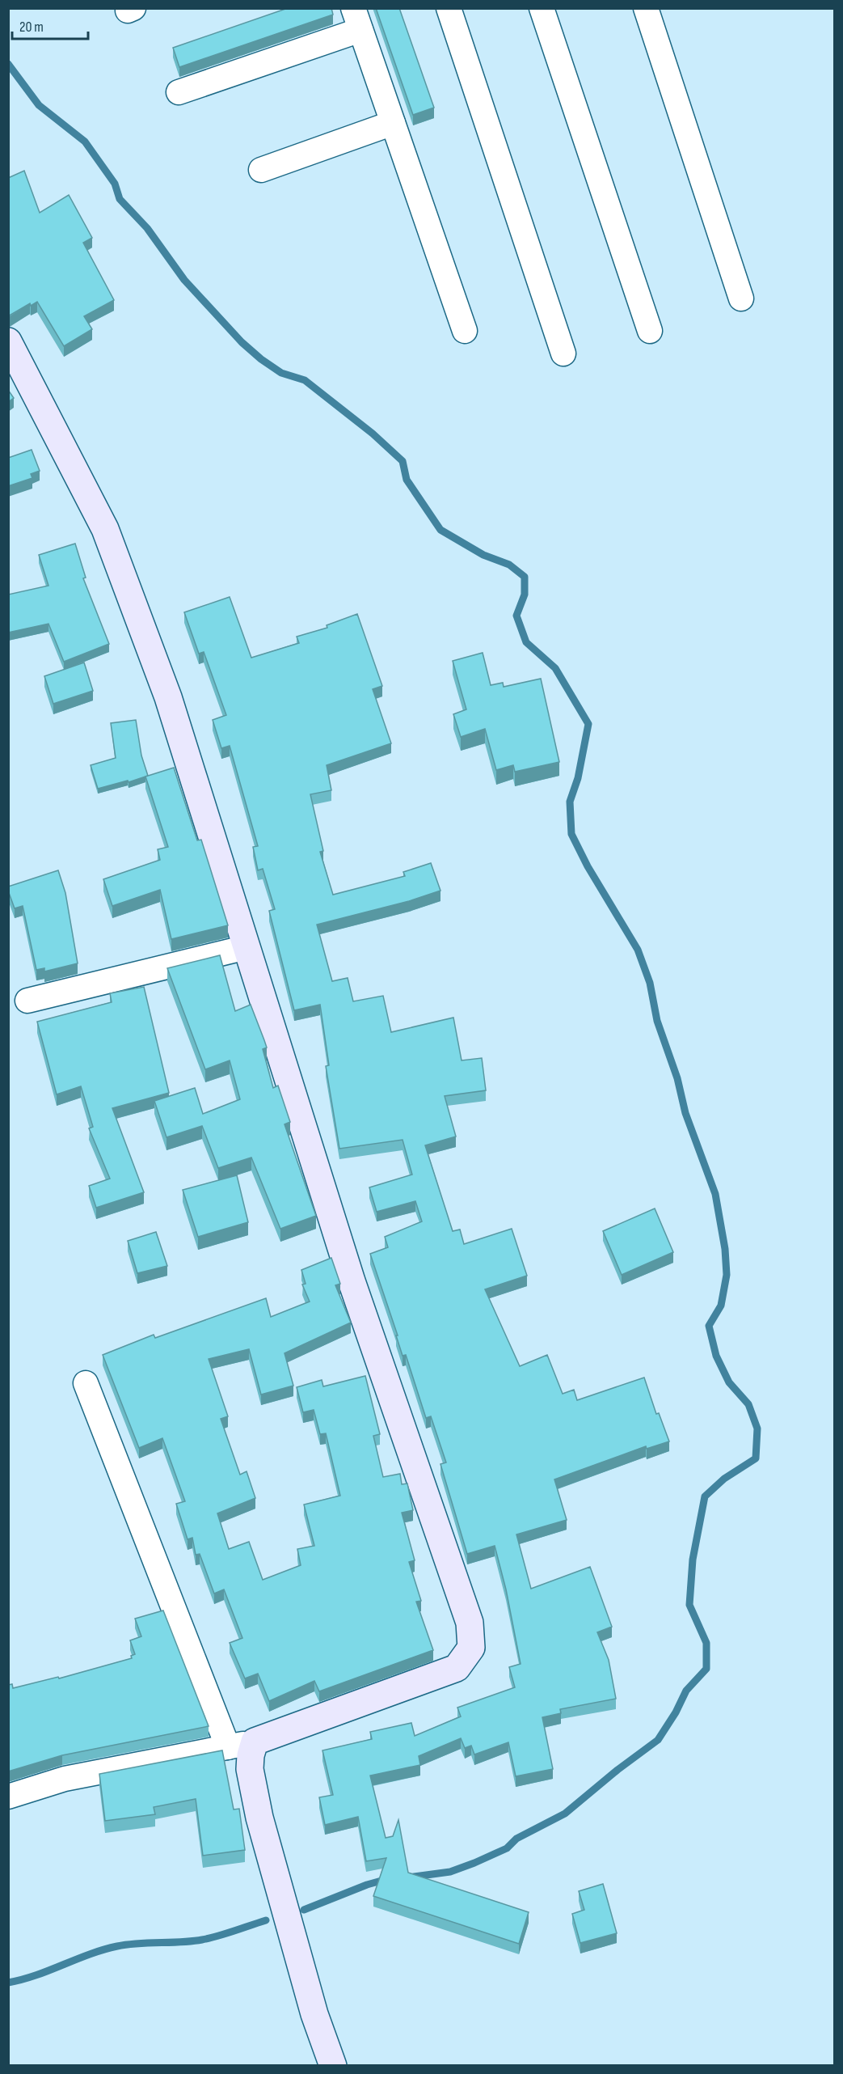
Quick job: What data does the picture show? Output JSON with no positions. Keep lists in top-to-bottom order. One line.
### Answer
{"scale_bar":"20 m"}
